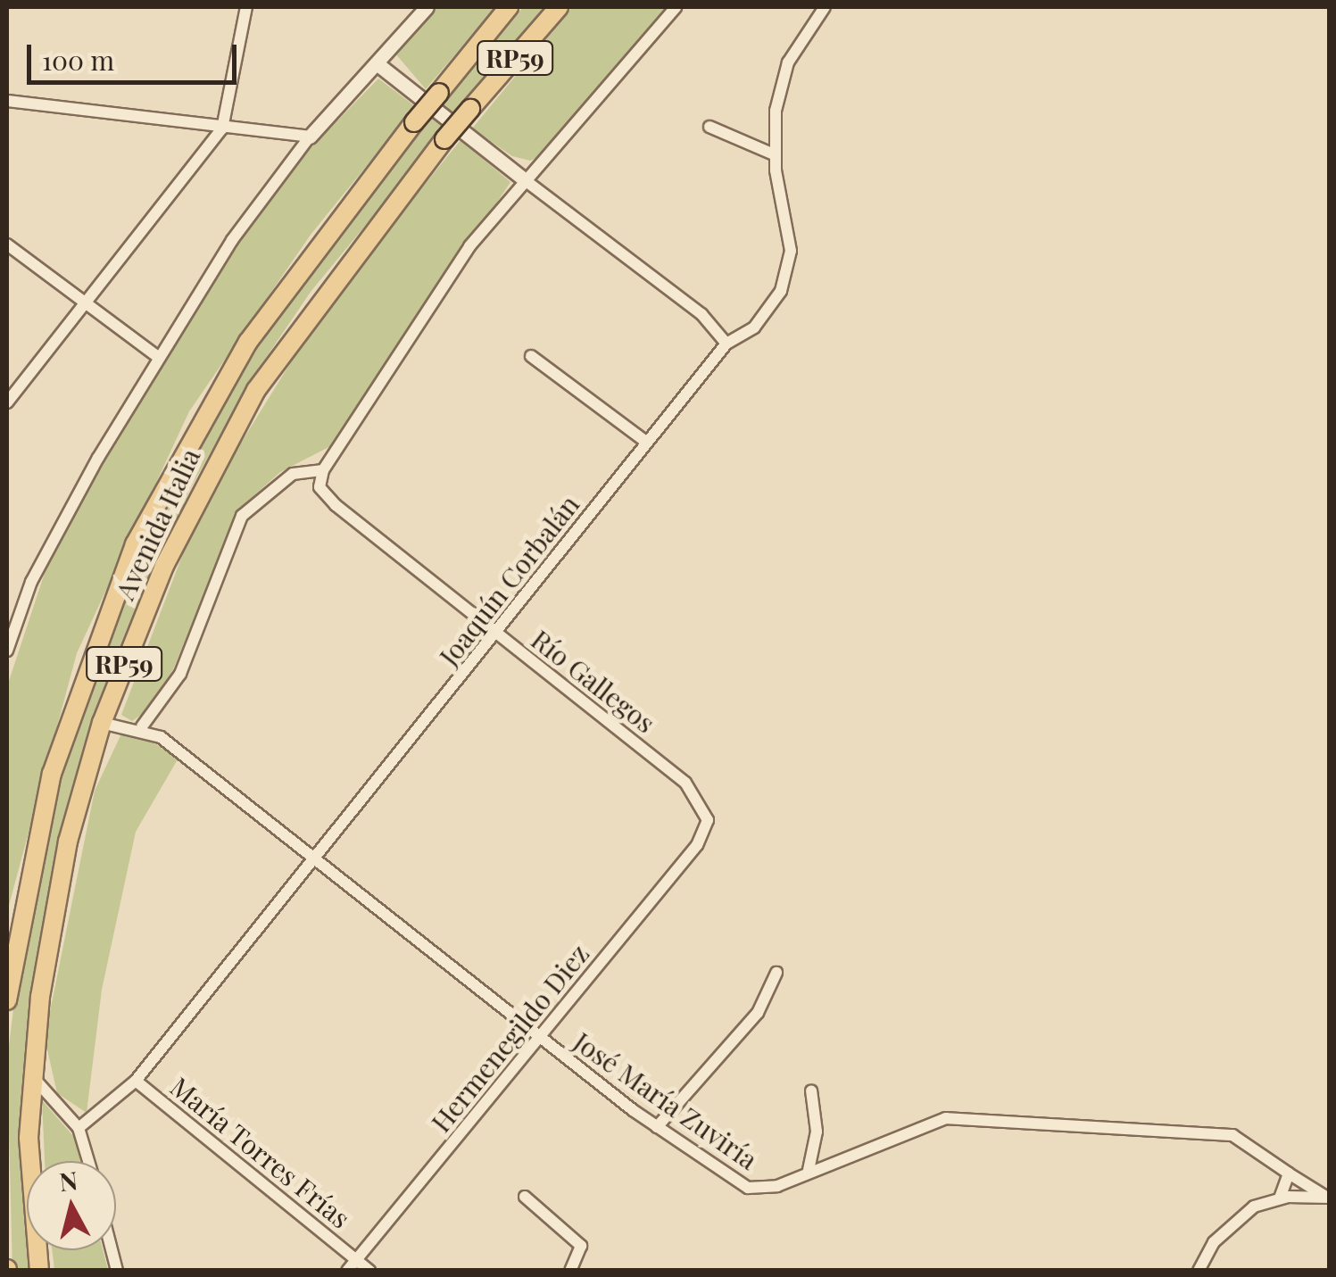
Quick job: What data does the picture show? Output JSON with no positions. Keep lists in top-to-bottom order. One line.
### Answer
{"streets":{"main road":["RP59","Avenida Italia"],"street":["Joaquín Corbalán","Río Gallegos","Hermenegildo Diez","José María Zuviría","María Torres Frías"]},"crossings":[["Joaquín Corbalán","Río Gallegos"],["Joaquín Corbalán","José María Zuviría"],["Joaquín Corbalán","María Torres Frías"],["Río Gallegos","Hermenegildo Diez"],["Hermenegildo Diez","José María Zuviría"],["Hermenegildo Diez","María Torres Frías"]],"scale_bar":"100 m","north":"top"}
